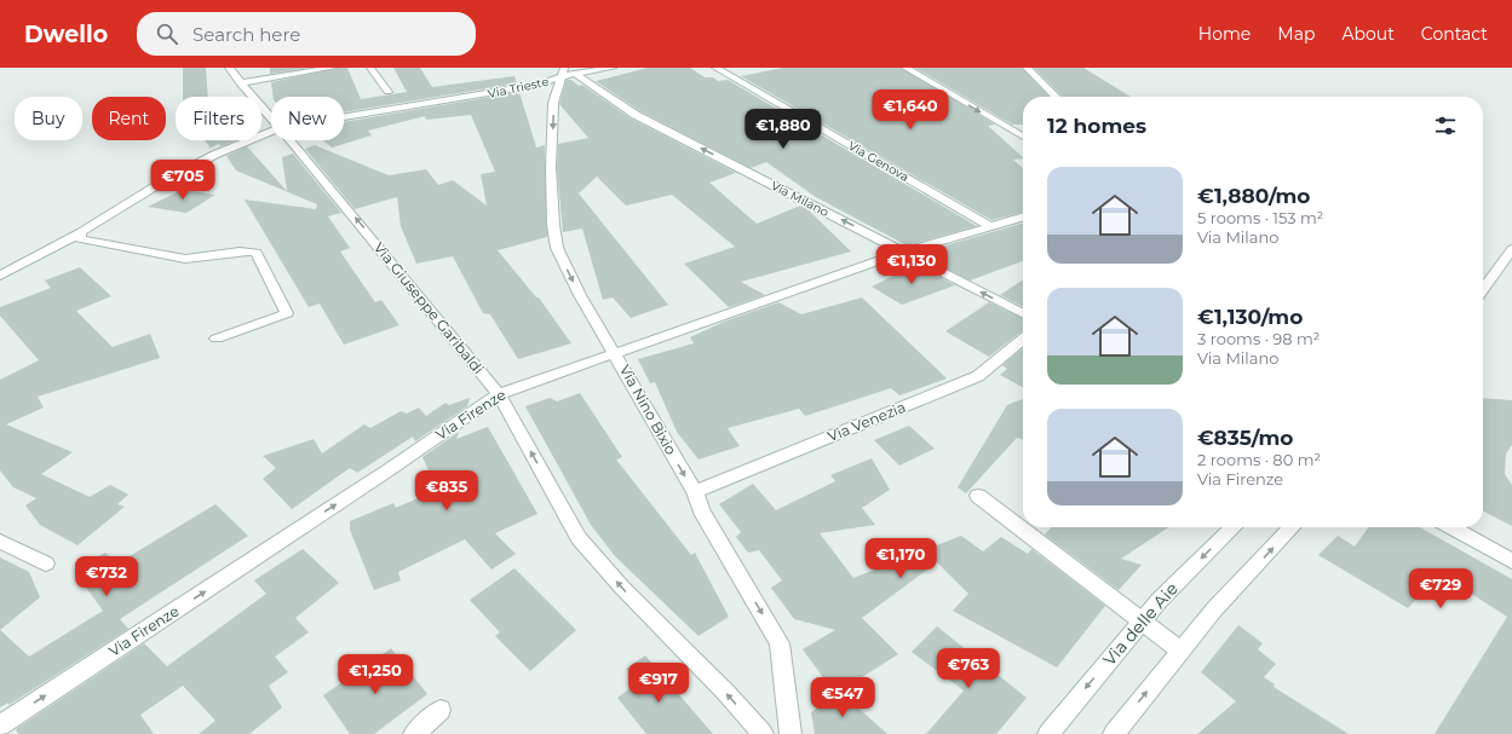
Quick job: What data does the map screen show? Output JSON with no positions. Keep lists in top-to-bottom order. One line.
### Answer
{"streets":{"street":["Via Trieste","Via Genova","Via Milano","Via Giuseppe Garibaldi","Via Nino Bixio","Via Firenze","Via Venezia","Via delle Aie"]},"crossings":[["Via Trieste","Via Milano"],["Via Trieste","Via Nino Bixio"],["Via Genova","Via Firenze"],["Via Milano","Via Nino Bixio"],["Via Milano","Via Firenze"],["Via Giuseppe Garibaldi","Via Firenze"],["Via Nino Bixio","Via Firenze"],["Via Nino Bixio","Via Venezia"]],"one_way":["Via Milano","Via Giuseppe Garibaldi","Via Nino Bixio","Via Firenze"],"page":{"header":"Dwello","search":"Search here","nav":["Home","Map","About","Contact"],"price":["€1,640","€1,880","€705","€1,130","€835","€1,170","€732","€729","€763","€1,250","€917","€547"],"chip":["Buy","Rent","Filters","New"],"heading":"12 homes","list":[{"name":"€1,880/mo","note":"5 rooms · 153 m² · Via Milano"},{"name":"€1,130/mo","note":"3 rooms · 98 m² · Via Milano"},{"name":"€835/mo","note":"2 rooms · 80 m² · Via Firenze"}]}}
